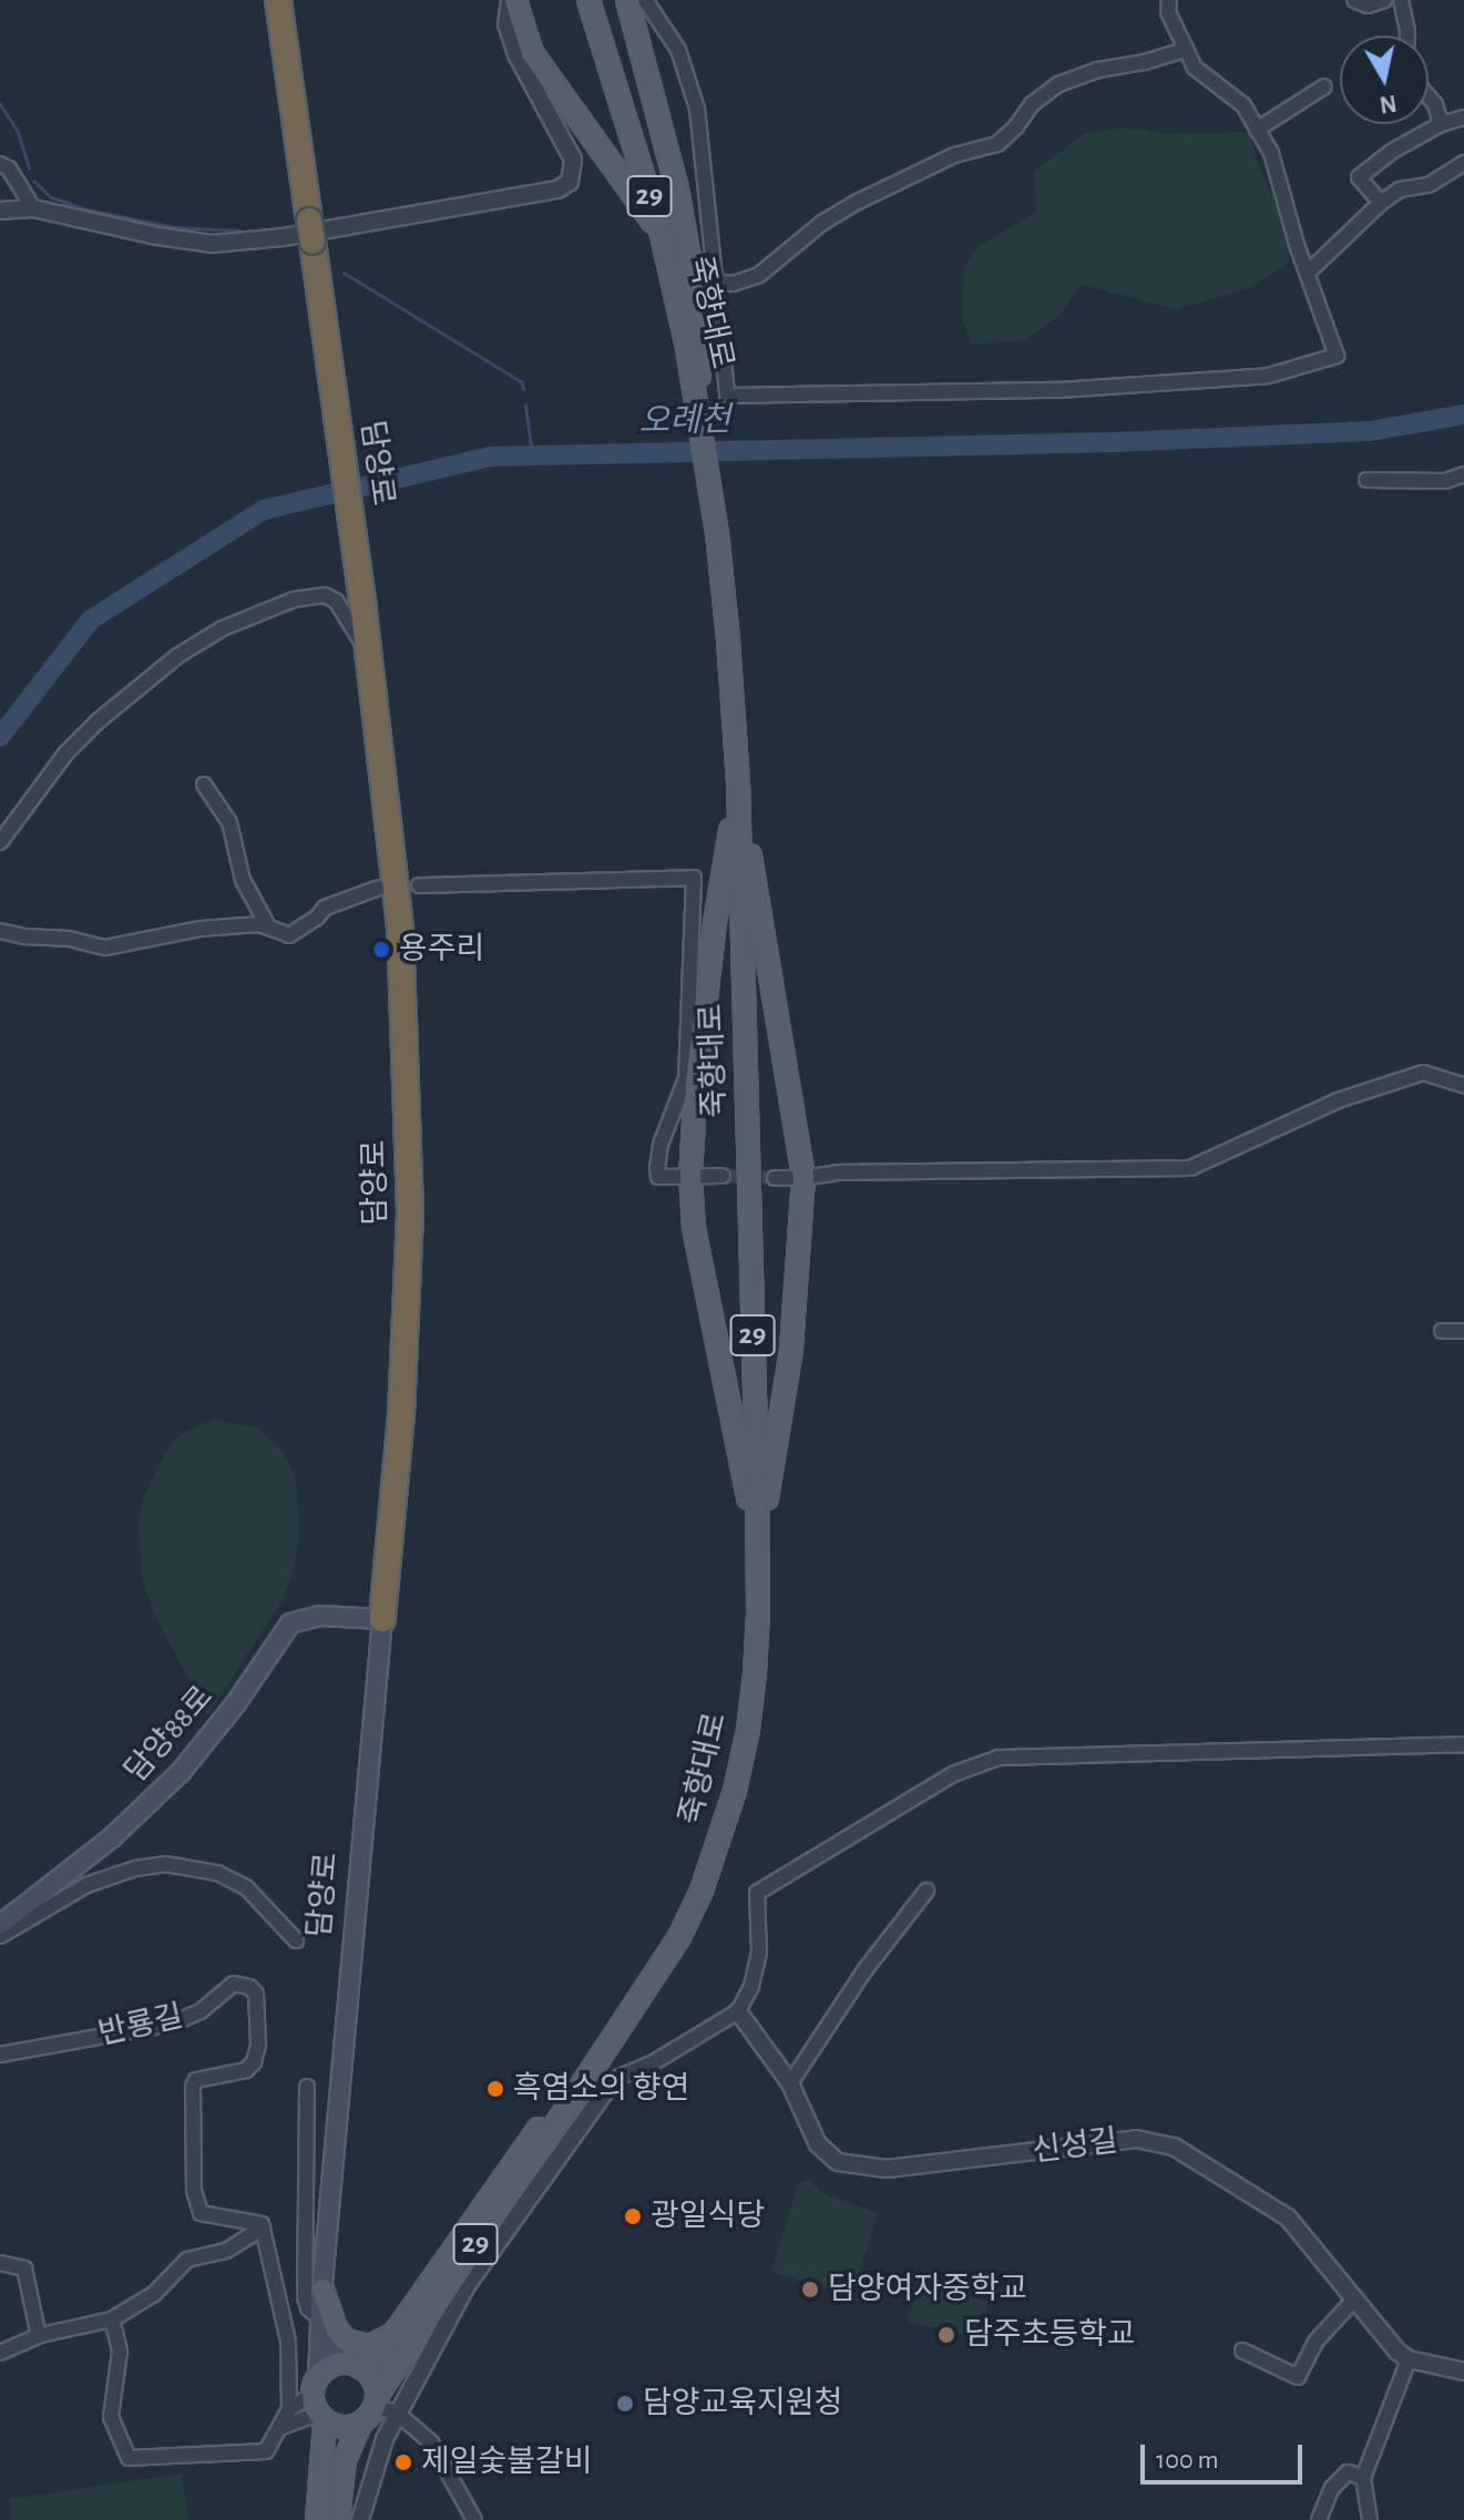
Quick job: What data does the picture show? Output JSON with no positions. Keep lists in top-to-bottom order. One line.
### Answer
{"streets":{"highway":["담양로"],"main road":["29","죽향대로","담양88로"],"street":["반룡길","신성길"]},"crossings":[["죽향대로","담양로"],["담양로","담양88로"]],"water":["오례천"],"places":["용주리","흑염소의 향연","광일식당","담양여자중학교","담주초등학교","담양교육지원청","제일숯불갈비"],"scale_bar":"100 m","north":"bottom"}
